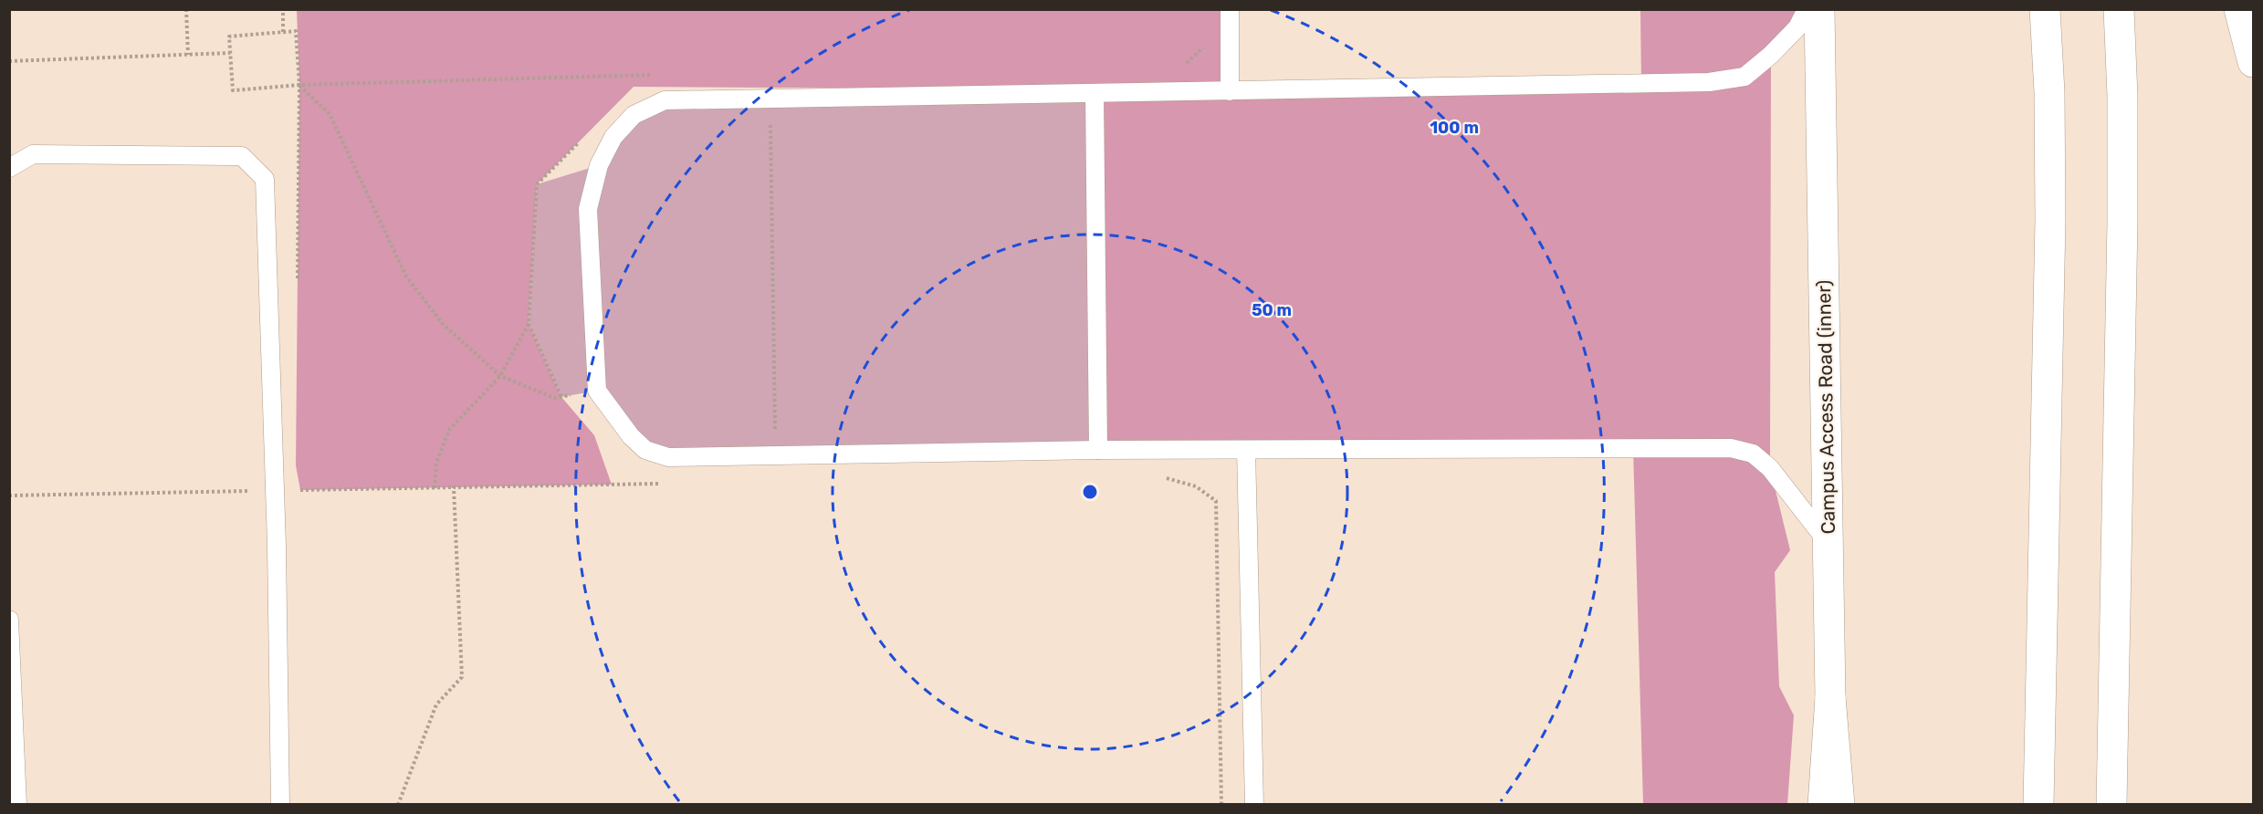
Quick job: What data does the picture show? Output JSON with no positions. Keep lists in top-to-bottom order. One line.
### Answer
{"streets":{"main road":["Campus Access Road (inner)"]},"rings":["100 m","50 m"]}
